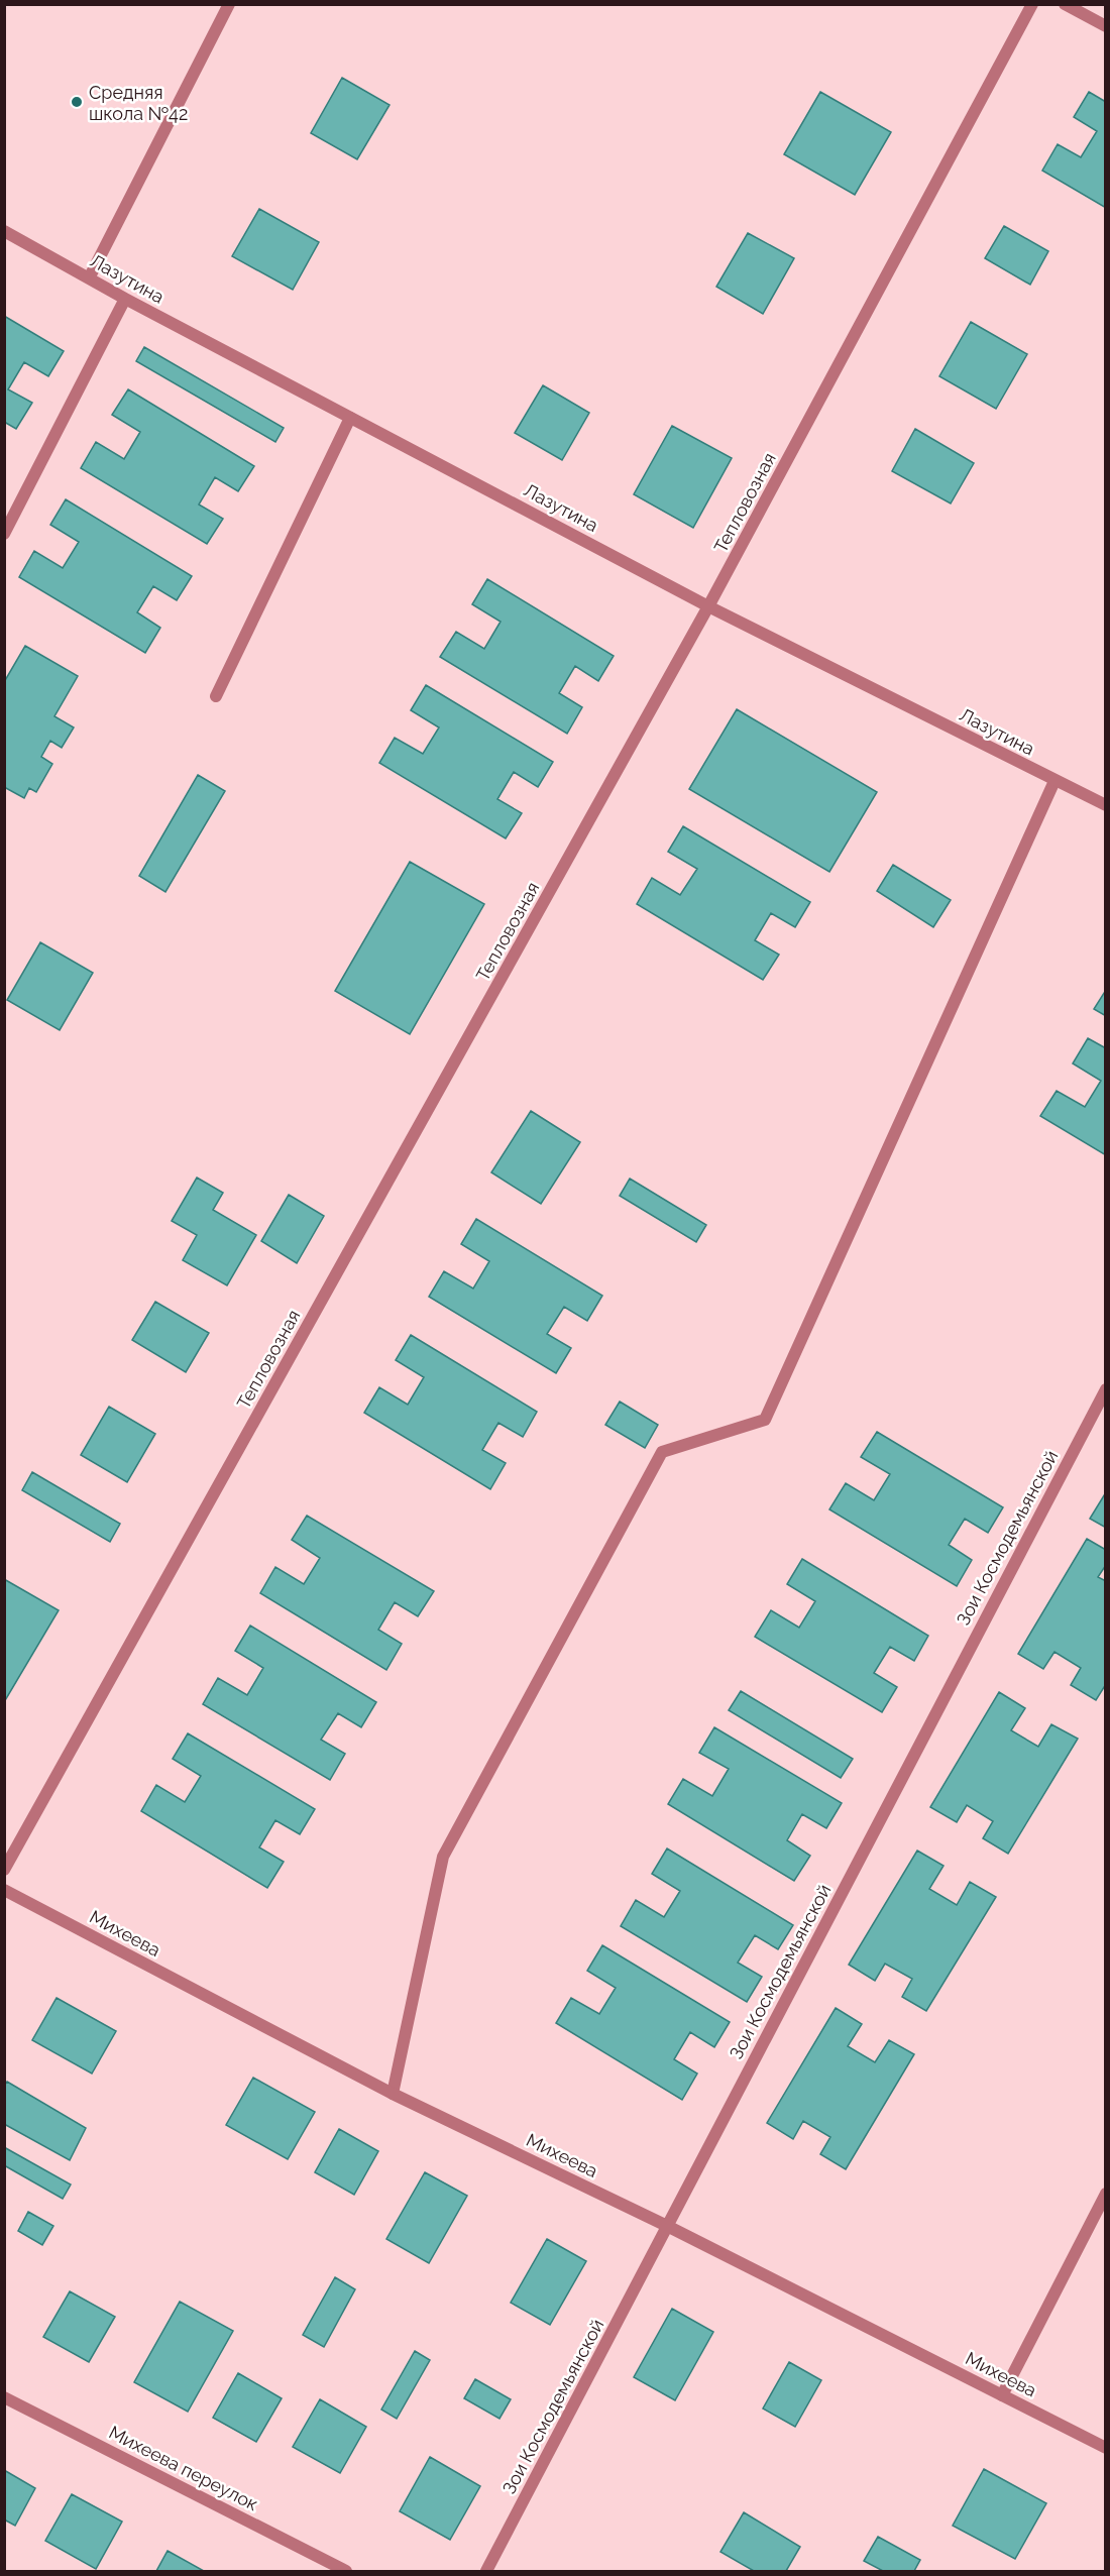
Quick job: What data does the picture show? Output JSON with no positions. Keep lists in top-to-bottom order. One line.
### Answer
{"streets":{"street":["Лазутина","Тепловозная","Зои Космодемьянской","Михеева","Михеева переулок"]},"crossings":[["Лазутина","Тепловозная"],["Зои Космодемьянской","Михеева"]],"places":["Средняя школа №42"]}
